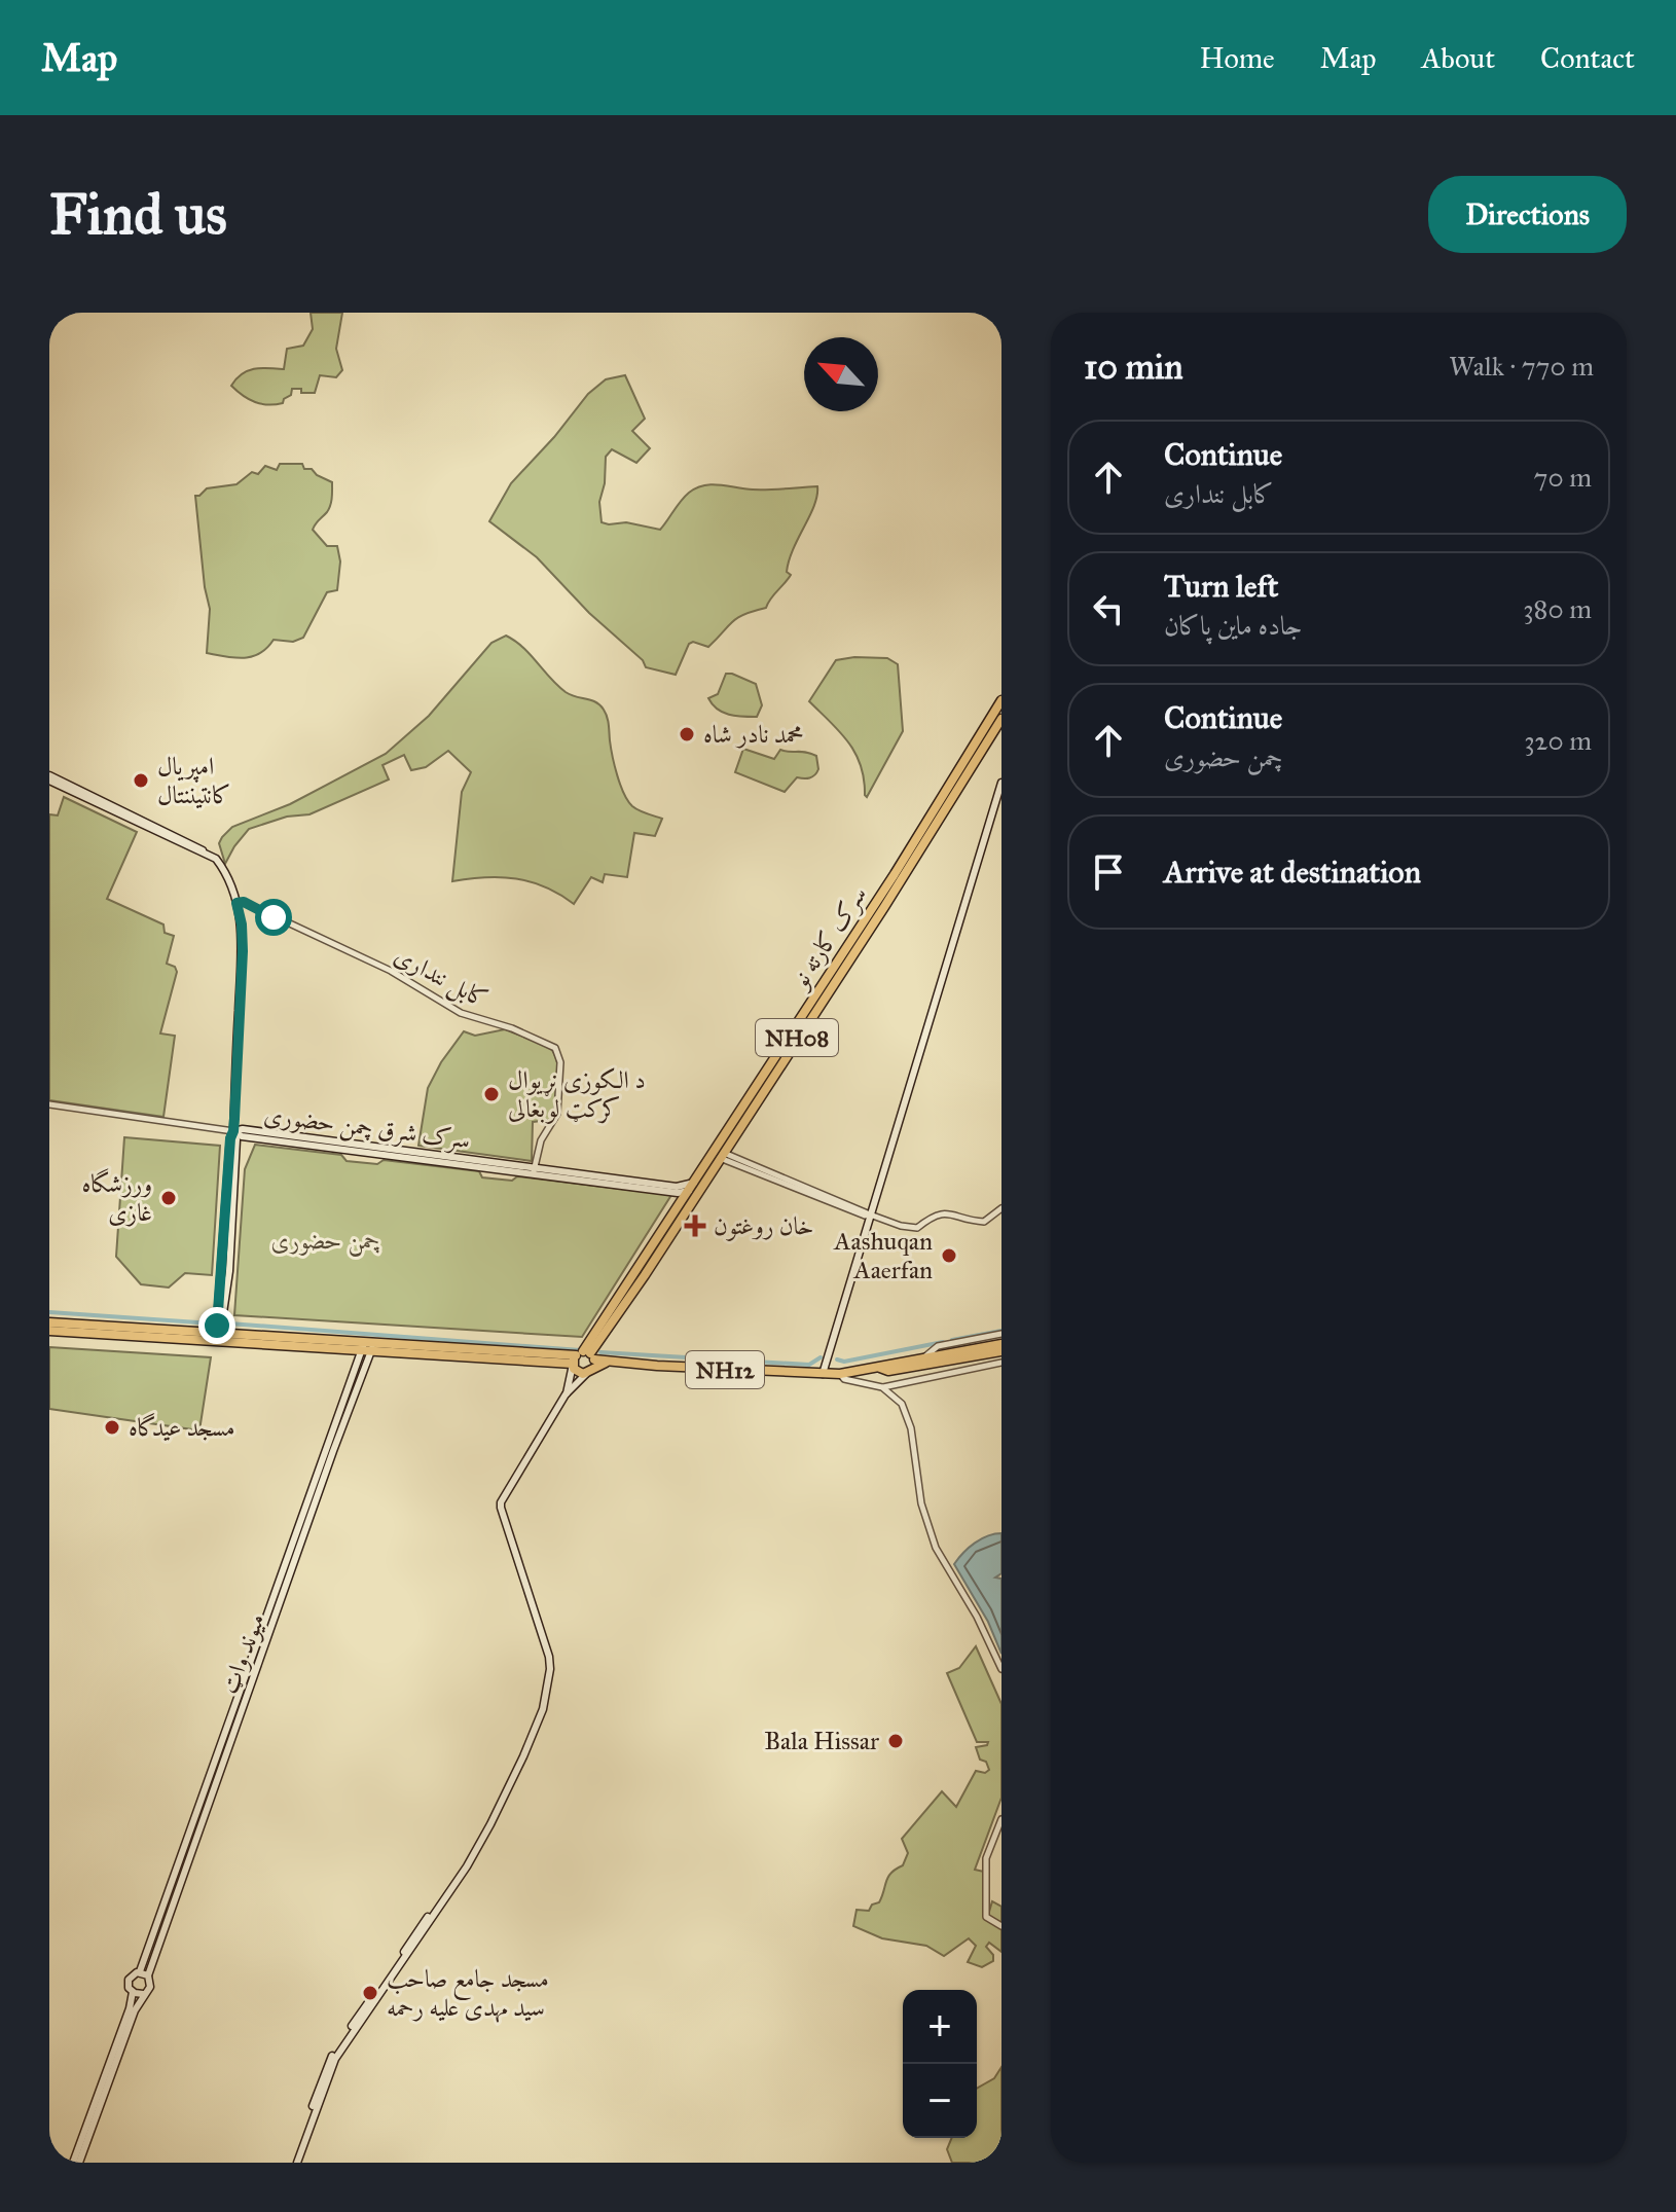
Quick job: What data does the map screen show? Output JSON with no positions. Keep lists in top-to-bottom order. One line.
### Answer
{"streets":{"highway":["سرک کارته نو","NH08","NH12"],"main road":["سرک شرق چمن حضوری","میوند واټ"],"street":["کابل ننداری"]},"crossings":[["سرک کارته نو","سرک شرق چمن حضوری"],["سرک کارته نو","NH12"],["کابل ننداری","سرک شرق چمن حضوری"]],"parks":["چمن حضوری"],"places":{"other":["محمد نادر شاه","امپریال کانتیننتال","د الکوزی نړیوال کرکټ لوبغالی","ورزشگاه غازی","Aashuqan Aaerfan","مسجد عیدگاه","Bala Hissar","مسجد جامع صاحب سید مهدی علیه رحمه"],"health":["خان روغتون"]},"north":"top left","page":{"header":"Map","nav":["Home","Map","About","Contact"],"buttons":"Directions","title":"Find us","heading":["10 min","Walk · 770 m"],"list":[["Continue","کابل ننداری","70 m"],["Turn left","جاده ماین پاکان","380 m"],["Continue","چمن حضوری","320 m"],"Arrive at destination"],"map_buttons":["+","−"]}}
